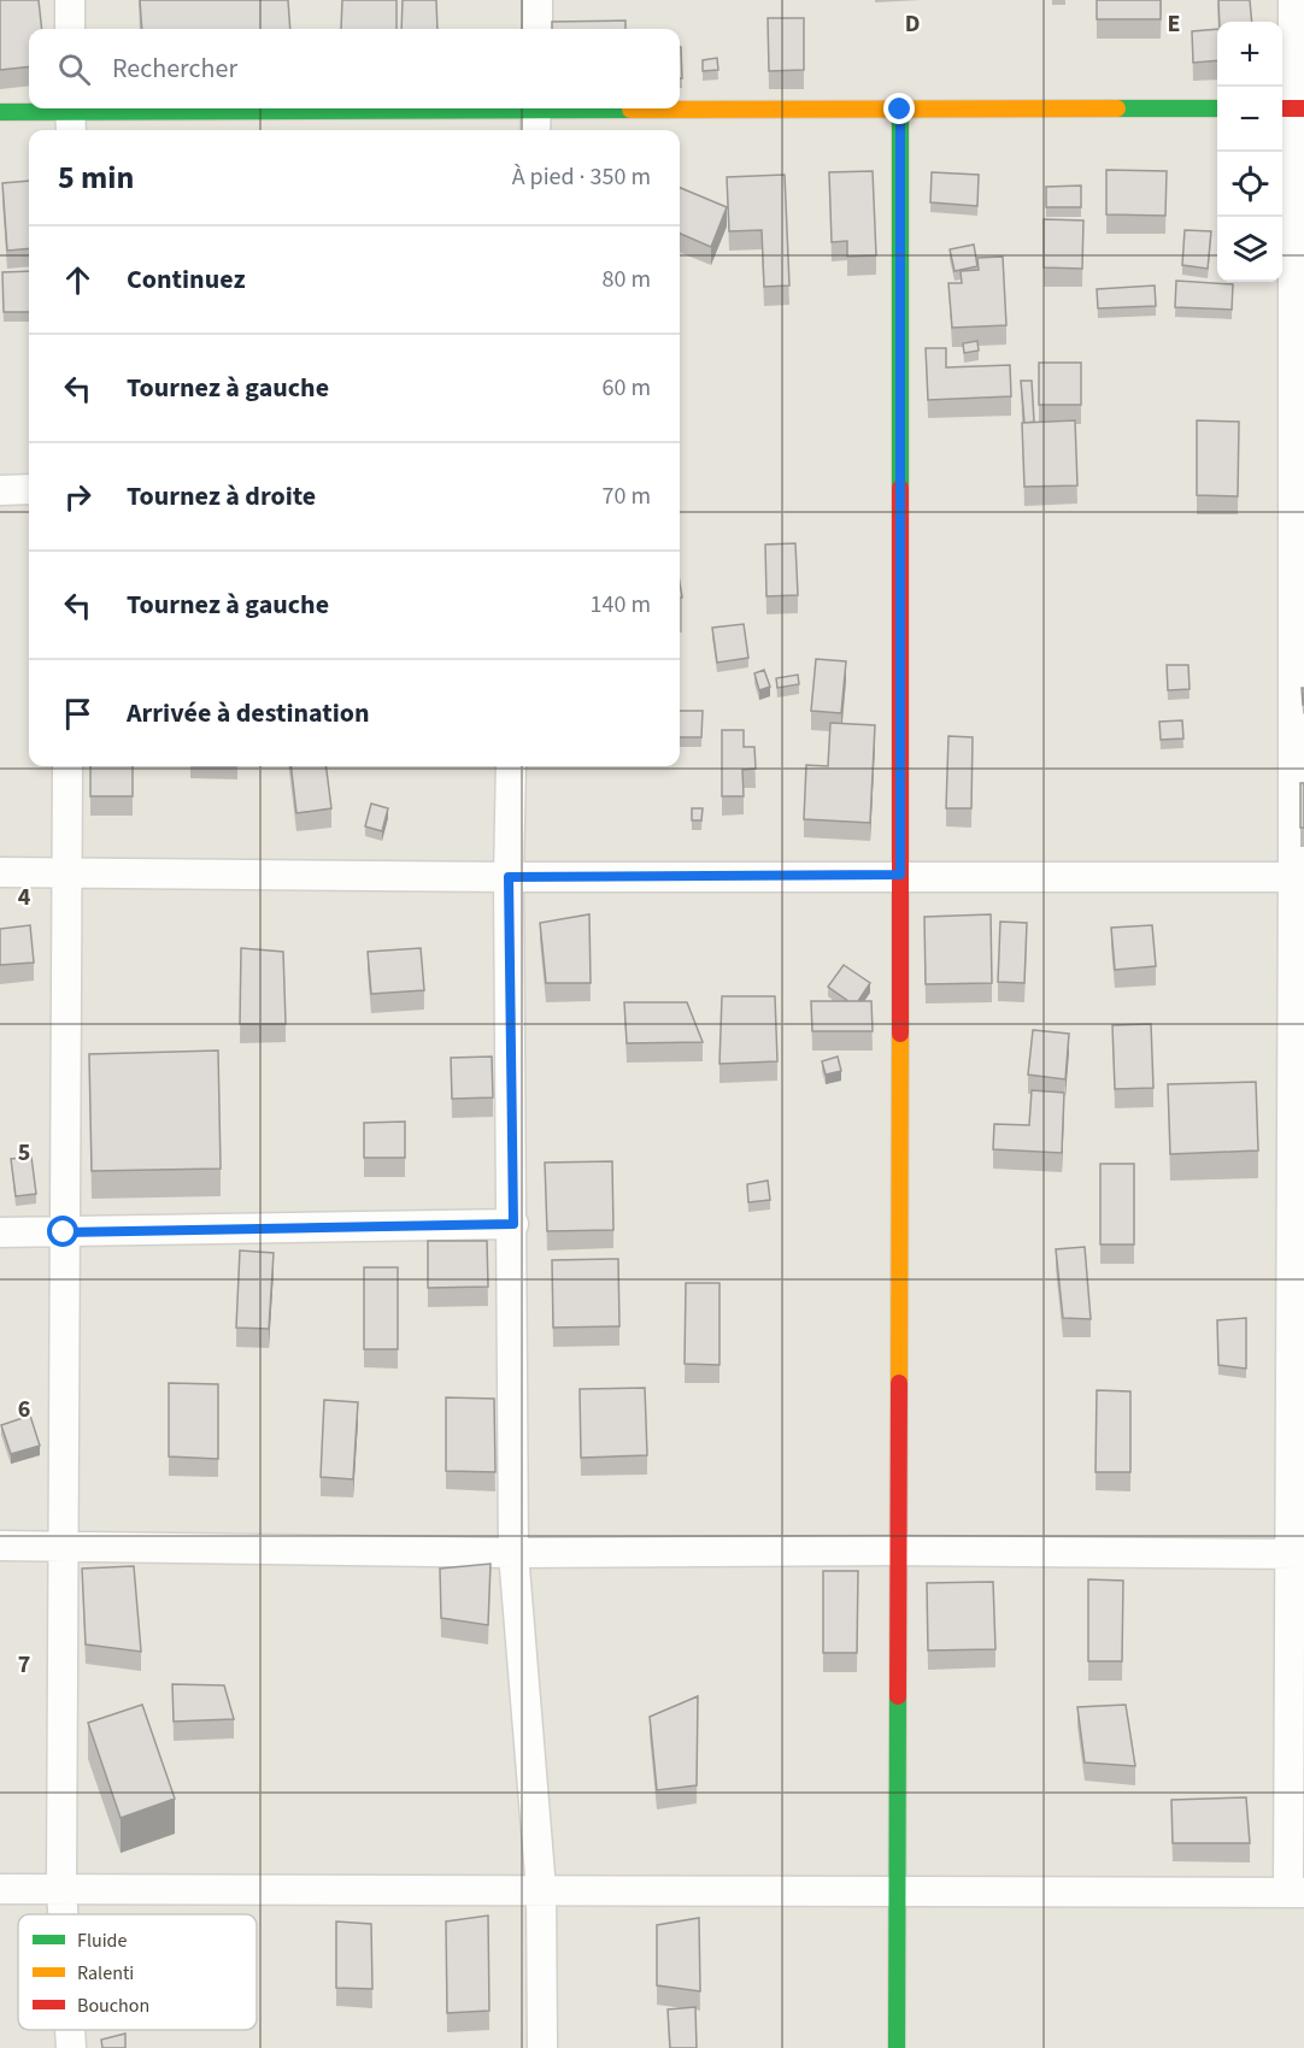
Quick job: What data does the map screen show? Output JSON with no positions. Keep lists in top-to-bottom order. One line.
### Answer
{"legend":["Fluide","Ralenti","Bouchon"],"page":{"map_buttons":["+","−"],"search":"Rechercher","heading":["5 min","À pied · 350 m"],"list":[["Continuez","80 m"],["Tournez à gauche","60 m"],["Tournez à droite","70 m"],["Tournez à gauche","140 m"],"Arrivée à destination"]},"grid":{"columns":["D","E"],"rows":["4","5","6","7"]}}
